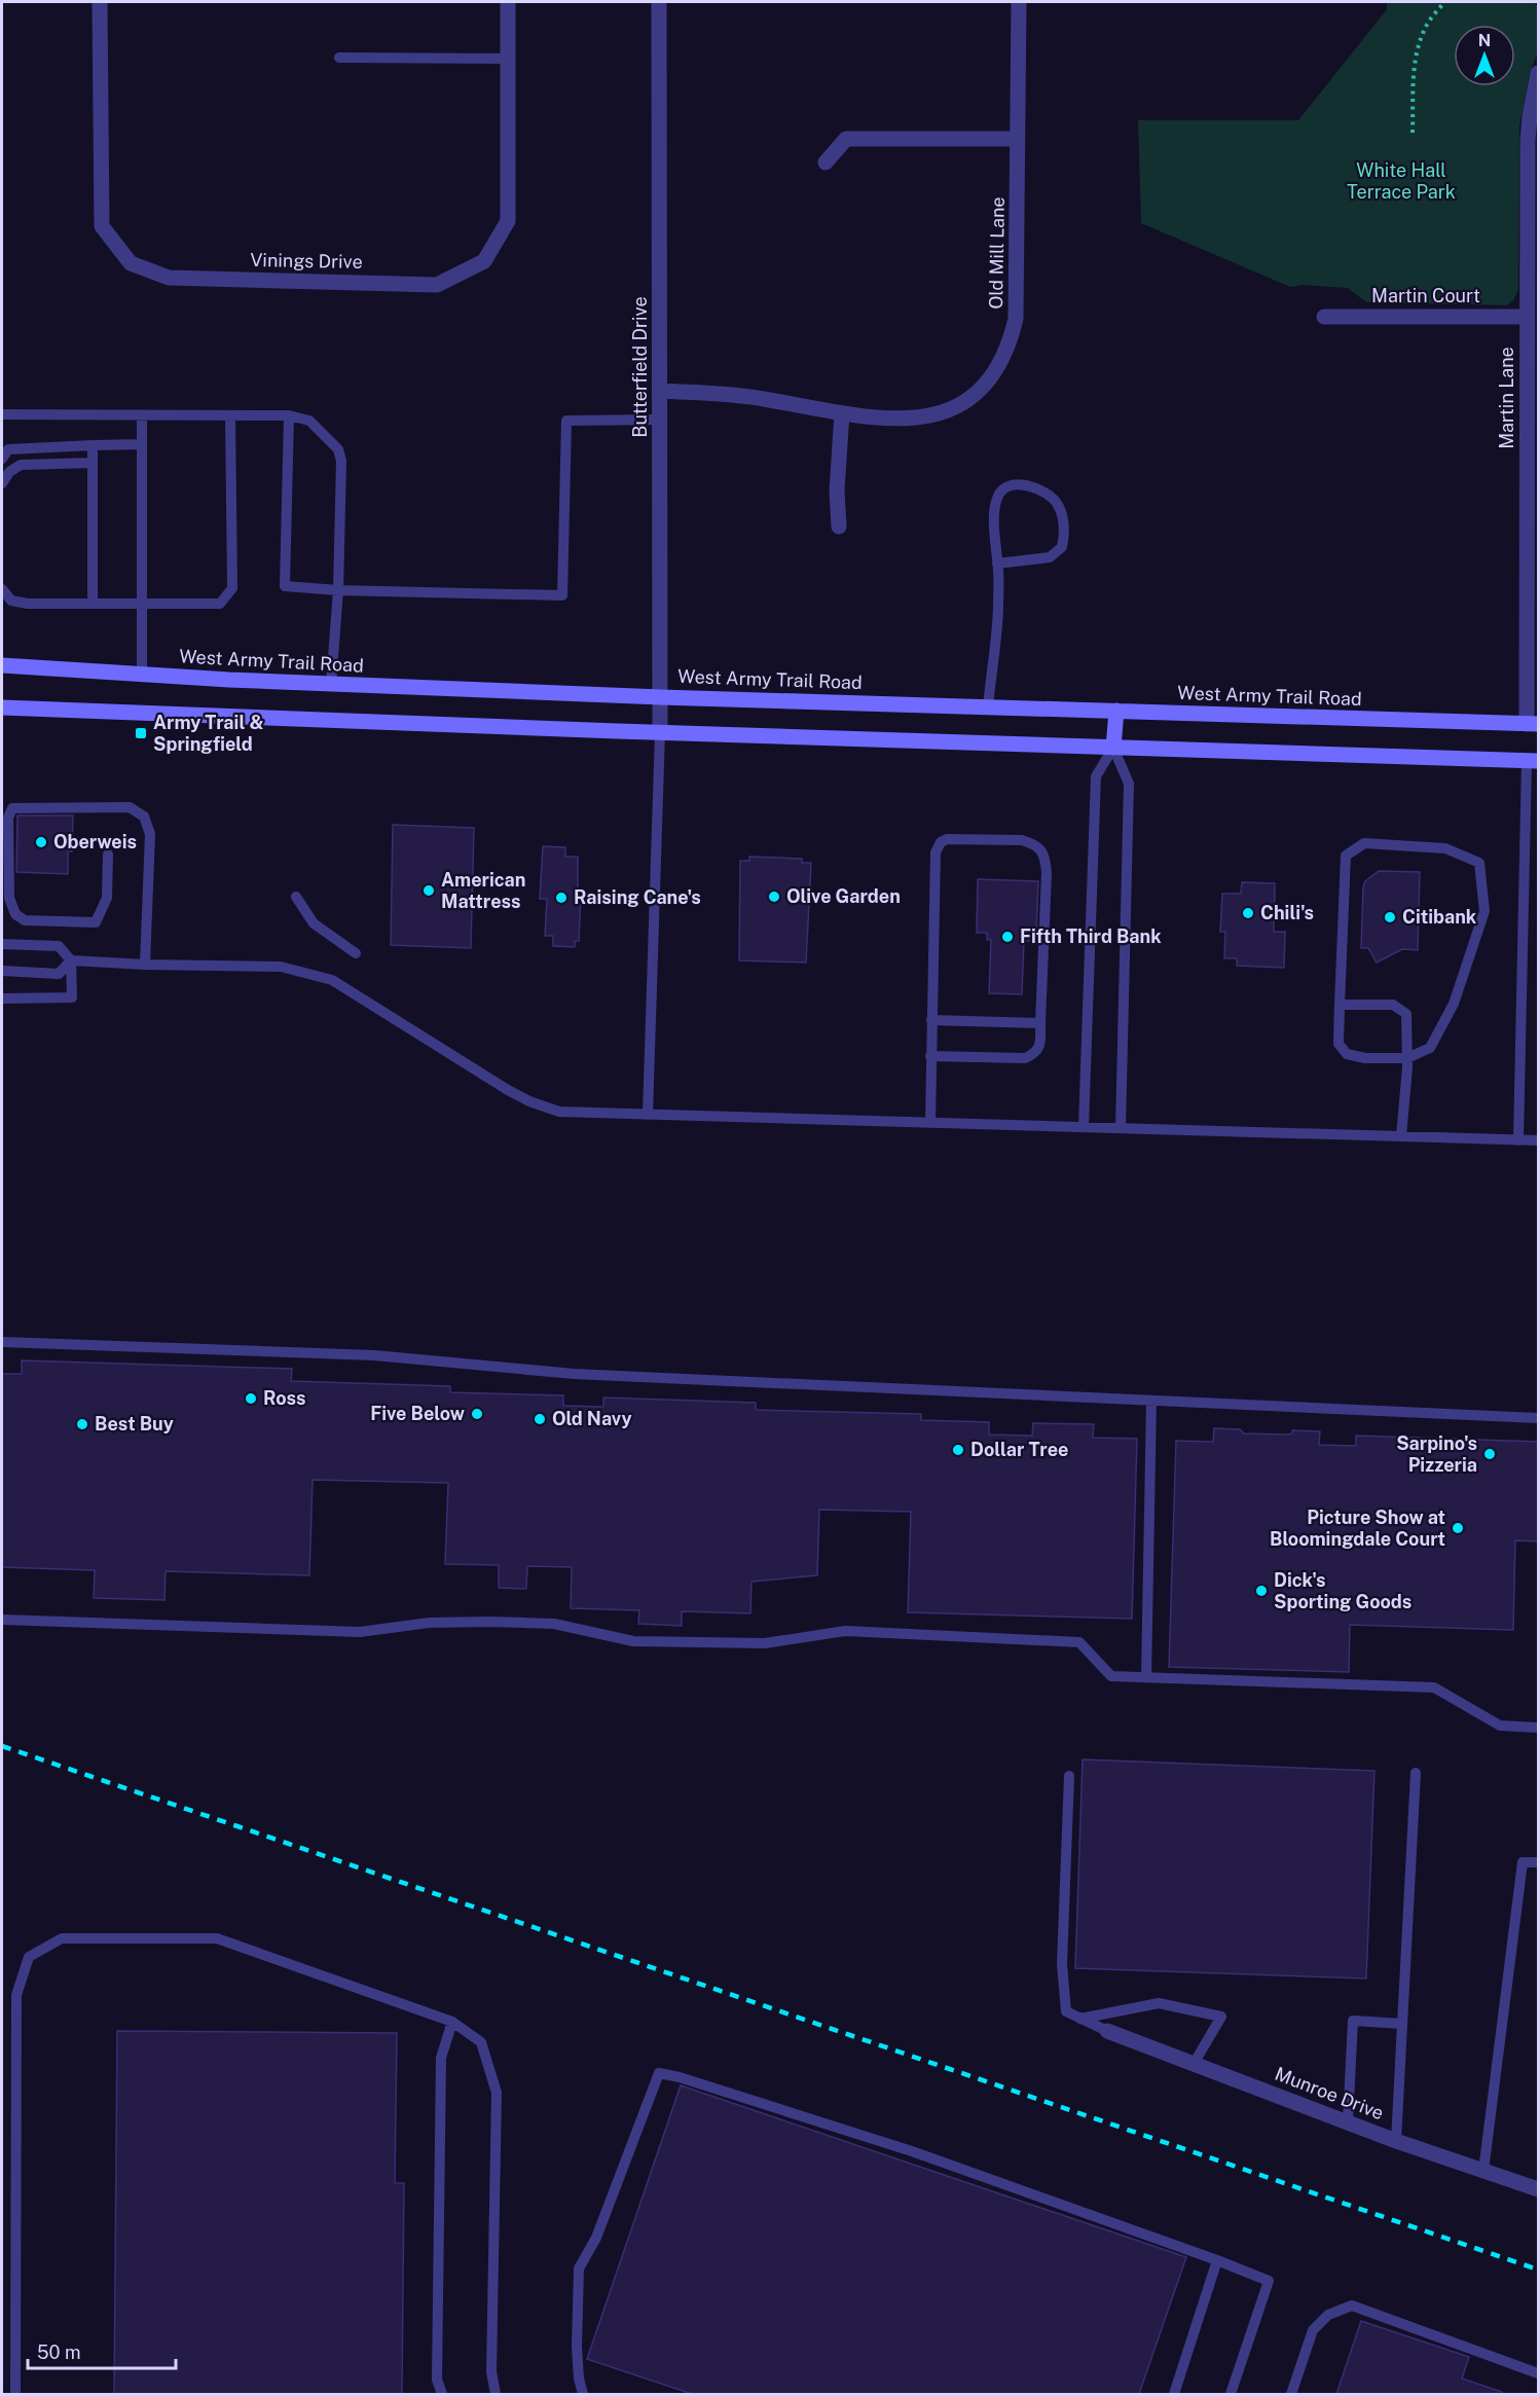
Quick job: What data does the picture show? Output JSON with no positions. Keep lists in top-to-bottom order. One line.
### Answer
{"streets":{"main road":["West Army Trail Road"],"street":["Old Mill Lane","Vinings Drive","Martin Court","Butterfield Drive","Martin Lane","Munroe Drive"]},"crossings":[["Old Mill Lane","Butterfield Drive"],["Martin Court","Martin Lane"],["Butterfield Drive","West Army Trail Road"],["Martin Lane","West Army Trail Road"]],"parks":["White Hall Terrace Park"],"places":{"transit":["Army Trail & Springfield"],"other":["Oberweis","American Mattress","Olive Garden","Raising Cane's","Chili's","Citibank","Fifth Third Bank","Ross","Five Below","Old Navy","Best Buy","Dollar Tree","Sarpino's Pizzeria","Picture Show at Bloomingdale Court","Dick's Sporting Goods"]},"scale_bar":"50 m","north":"top"}
